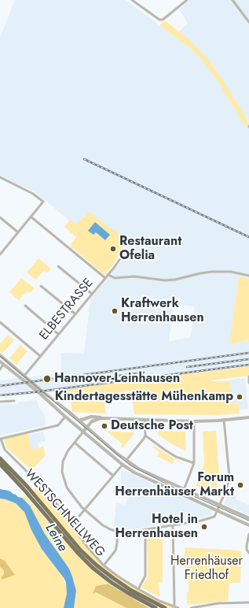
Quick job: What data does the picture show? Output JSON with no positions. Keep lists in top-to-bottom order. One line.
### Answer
{"streets":{"highway":["WESTSCHNELLWEG"],"street":["ELBESTRASSE"]},"water":["Leine"],"parks":["Herrenhäuser Friedhof"],"places":["Restaurant Ofelia","Kraftwerk Herrenhausen","Hannover-Leinhausen","Kindertagesstätte Mühenkamp","Deutsche Post","Forum Herrenhäuser Markt","Hotel in Herrenhausen"]}
